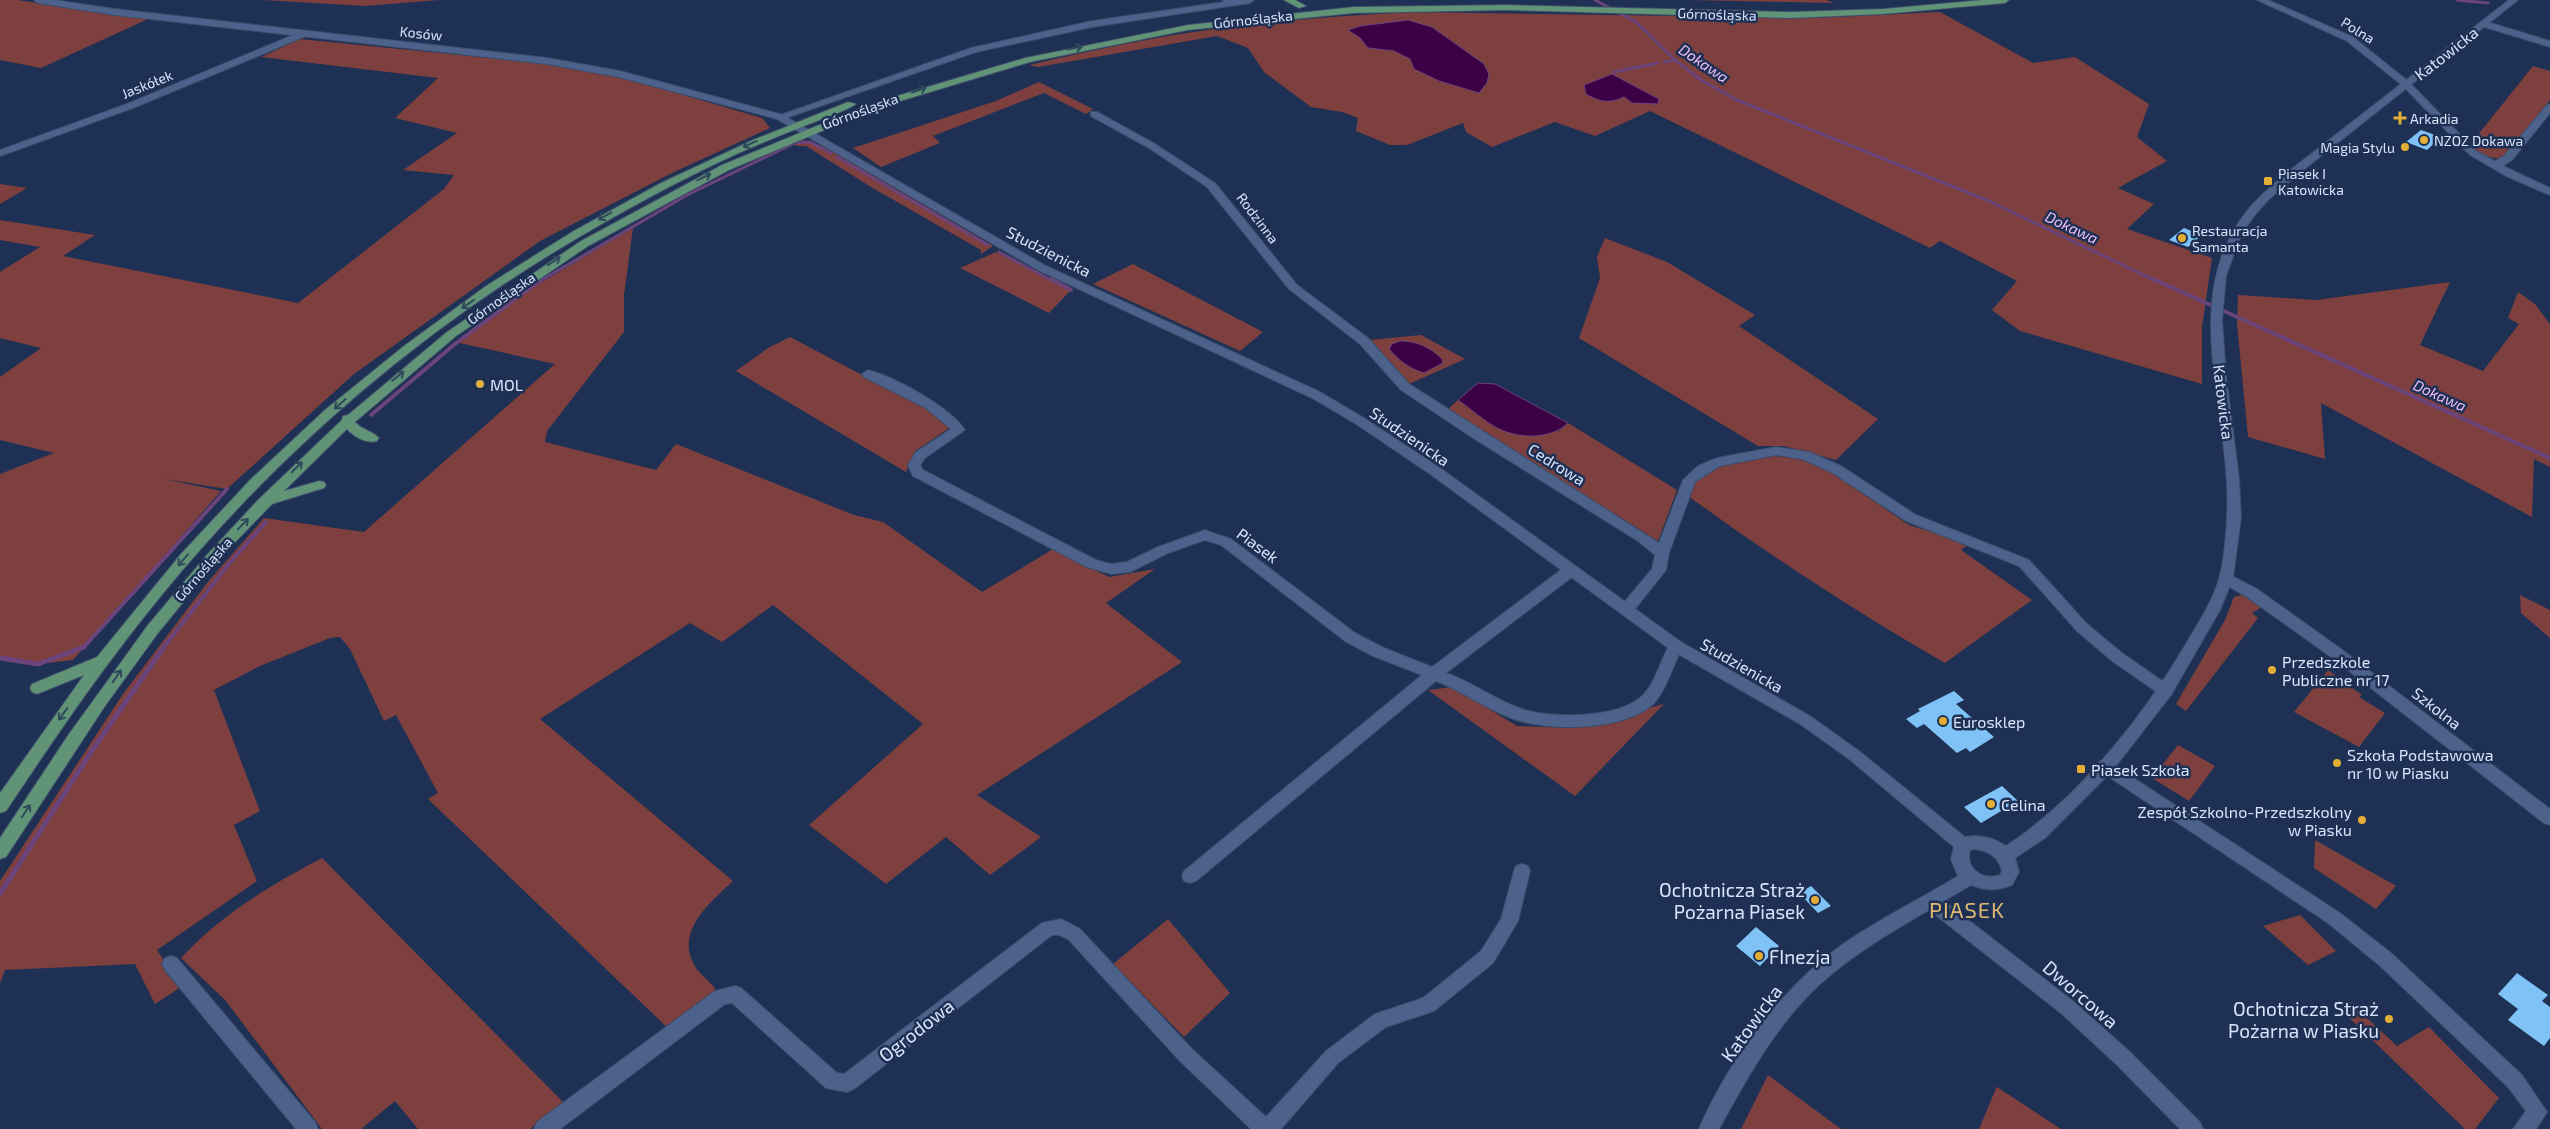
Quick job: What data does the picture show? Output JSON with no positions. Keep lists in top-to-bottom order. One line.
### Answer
{"streets":{"main road":["Górnośląska"],"street":["Polna","Kosów","Katowicka","Jaskółek","Rodzinna","Studzienicka","Cedrowa","Piasek","Szkolna","Dworcowa","Ogrodowa"]},"crossings":[["Górnośląska","Kosów"],["Górnośląska","Studzienicka"],["Polna","Katowicka"],["Kosów","Jaskółek"],["Kosów","Studzienicka"],["Katowicka","Studzienicka"],["Katowicka","Szkolna"],["Katowicka","Dworcowa"],["Rodzinna","Cedrowa"],["Studzienicka","Piasek"]],"districts":["PIASEK"],"water":["Dokawa"],"places":{"health":["Arkadia"],"other":["NZOZ Dokawa","Magia Stylu","Restauracja Samanta","MOL","Przedszkole Publiczne nr 17","Eurosklep","Szkoła Podstawowa nr 10 w Piasku","Celina","Zespół Szkolno-Przedszkolny w Piasku","Ochotnicza Straż Pożarna Piasek","FInezja","Ochotnicza Straż Pożarna w Piasku"],"transit":["Piasek I Katowicka","Piasek Szkoła"]}}
